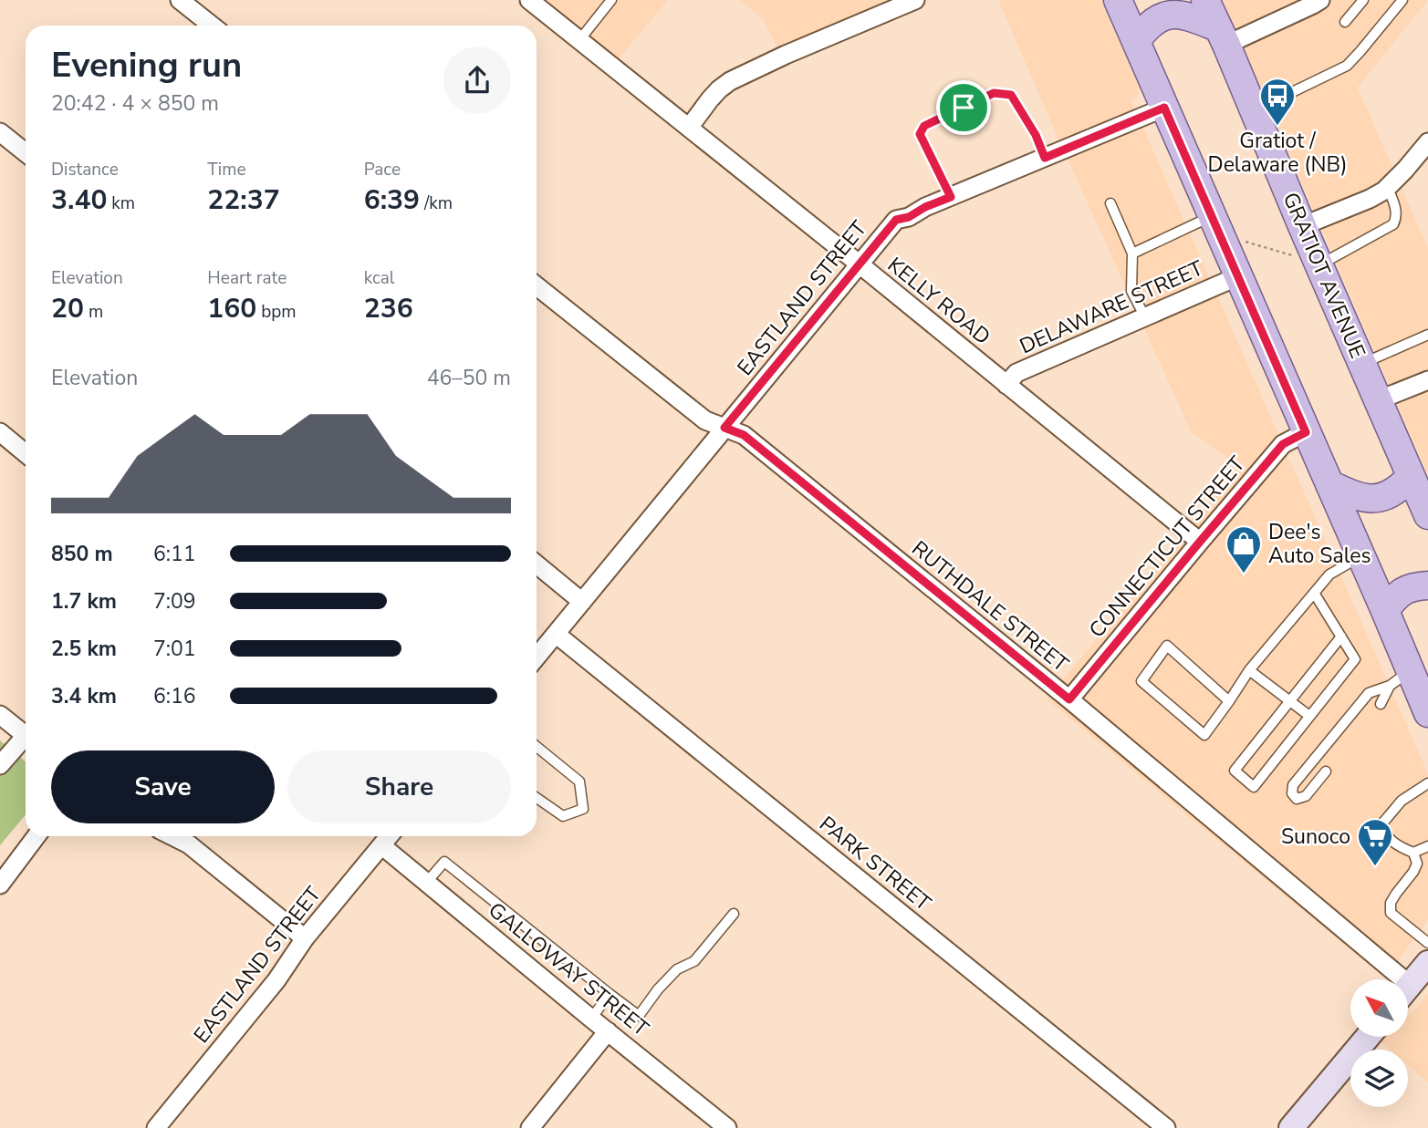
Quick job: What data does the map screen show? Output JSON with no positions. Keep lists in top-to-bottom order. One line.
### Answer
{"streets":{"main road":["GRATIOT AVENUE"],"street":["EASTLAND STREET","KELLY ROAD","DELAWARE STREET","CONNECTICUT STREET","RUTHDALE STREET","PARK STREET","GALLOWAY STREET"]},"crossings":[["EASTLAND STREET","KELLY ROAD"],["EASTLAND STREET","RUTHDALE STREET"],["EASTLAND STREET","PARK STREET"],["EASTLAND STREET","GALLOWAY STREET"],["KELLY ROAD","DELAWARE STREET"],["KELLY ROAD","CONNECTICUT STREET"],["CONNECTICUT STREET","RUTHDALE STREET"]],"places":{"bus stop":["Gratiot / Delaware (NB)"],"shop":["Dee's Auto Sales"],"supermarket":["Sunoco"]},"north":"top left","page":{"heading":["Evening run","20:42 · 4 × 850 m"],"stats":[["Distance","3.40 km"],["Time","22:37"],["Pace","6:39 /km"],["Elevation","20 m"],["Heart rate","160 bpm"],["kcal","236"]],"chart":["Elevation","46–50 m"],"list":[{"name":"850 m","note":"6:11"},{"name":"1.7 km","note":"7:09"},{"name":"2.5 km","note":"7:01"},{"name":"3.4 km","note":"6:16"}],"buttons":["Save","Share"]}}
